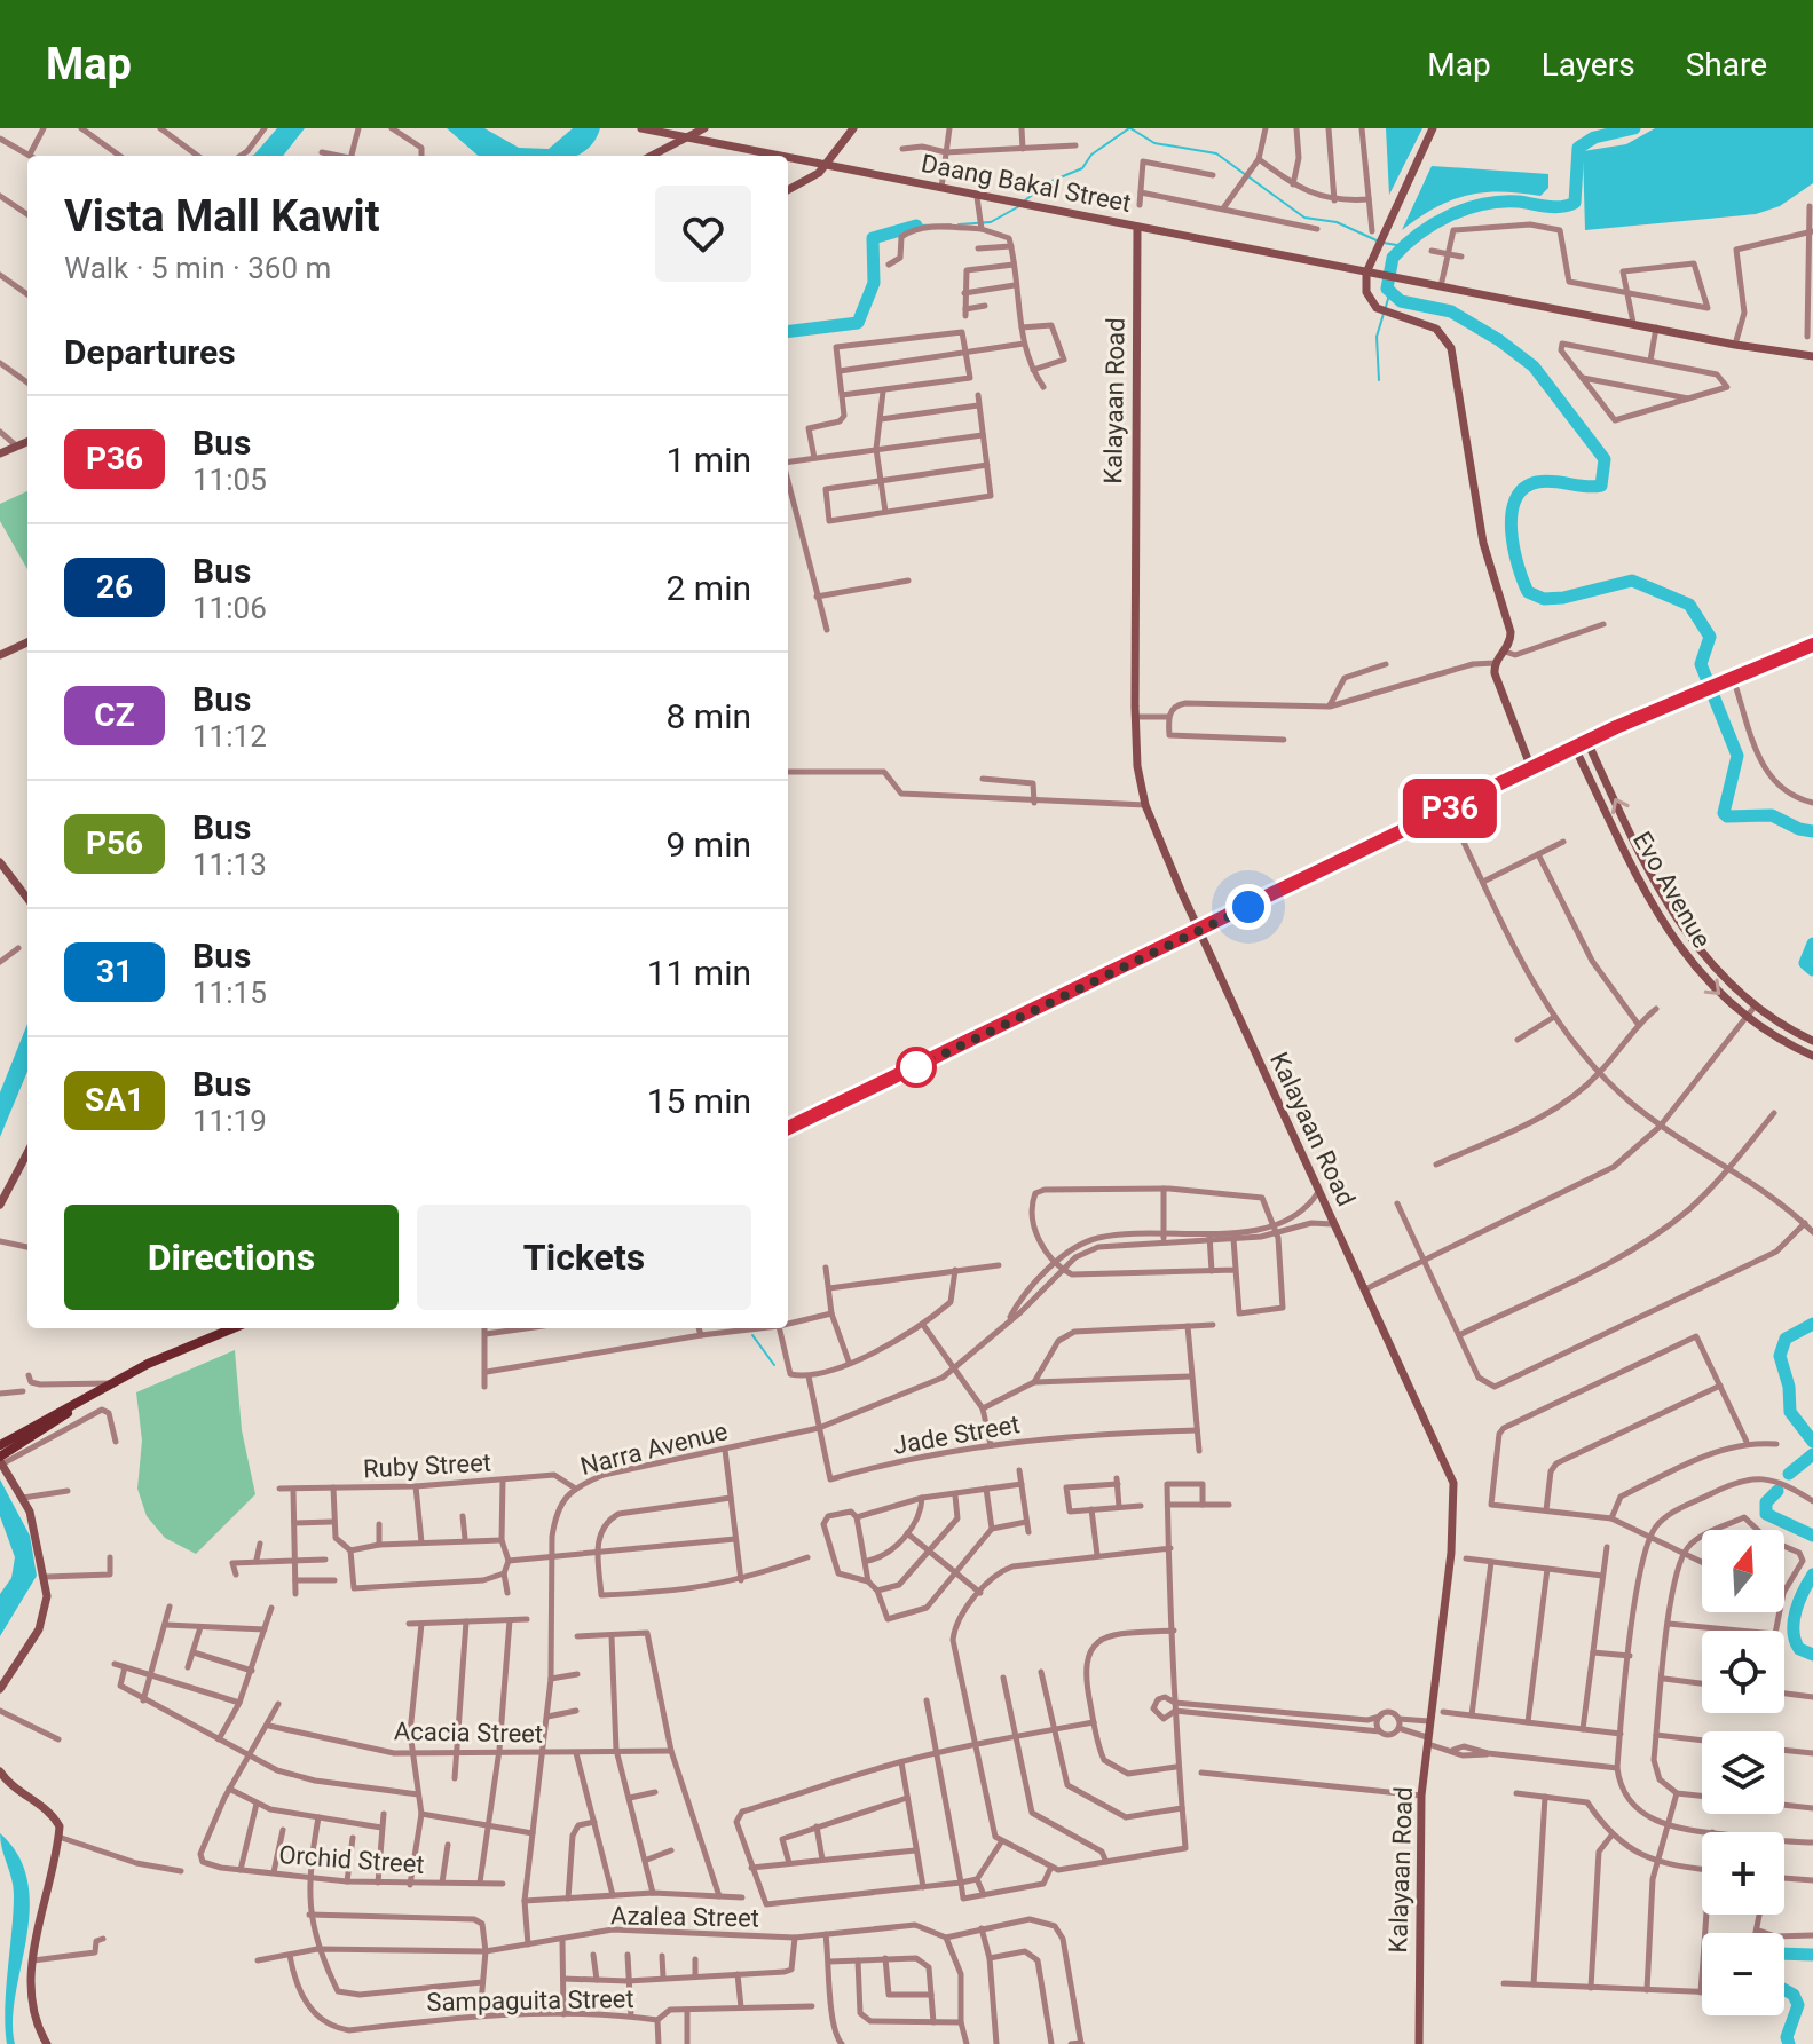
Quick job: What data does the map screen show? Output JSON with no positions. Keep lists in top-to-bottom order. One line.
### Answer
{"streets":{"street":["Daang Bakal Street","Kalayaan Road","Evo Avenue","Jade Street","Narra Avenue","Ruby Street","Acacia Street","Orchid Street","Azalea Street","Sampaguita Street"]},"crossings":[["Daang Bakal Street","Kalayaan Road"],["Kalayaan Road","Narra Avenue"],["Jade Street","Narra Avenue"],["Narra Avenue","Ruby Street"],["Narra Avenue","Acacia Street"],["Narra Avenue","Azalea Street"],["Azalea Street","Sampaguita Street"]],"lines":["bus line P36"],"north":"top","page":{"header":"Map","nav":["Map","Layers","Share"],"on_map":"P36","heading":[["Vista Mall Kawit","Walk · 5 min · 360 m"],"Departures"],"list":[{"mark":"P36","name":"Bus","note":"11:05","value":"1 min"},{"mark":"26","name":"Bus","note":"11:06","value":"2 min"},{"mark":"CZ","name":"Bus","note":"11:12","value":"8 min"},{"mark":"P56","name":"Bus","note":"11:13","value":"9 min"},{"mark":"31","name":"Bus","note":"11:15","value":"11 min"},{"mark":"SA1","name":"Bus","note":"11:19","value":"15 min"}],"buttons":["Directions","Tickets"],"map_buttons":["+","−"]}}
